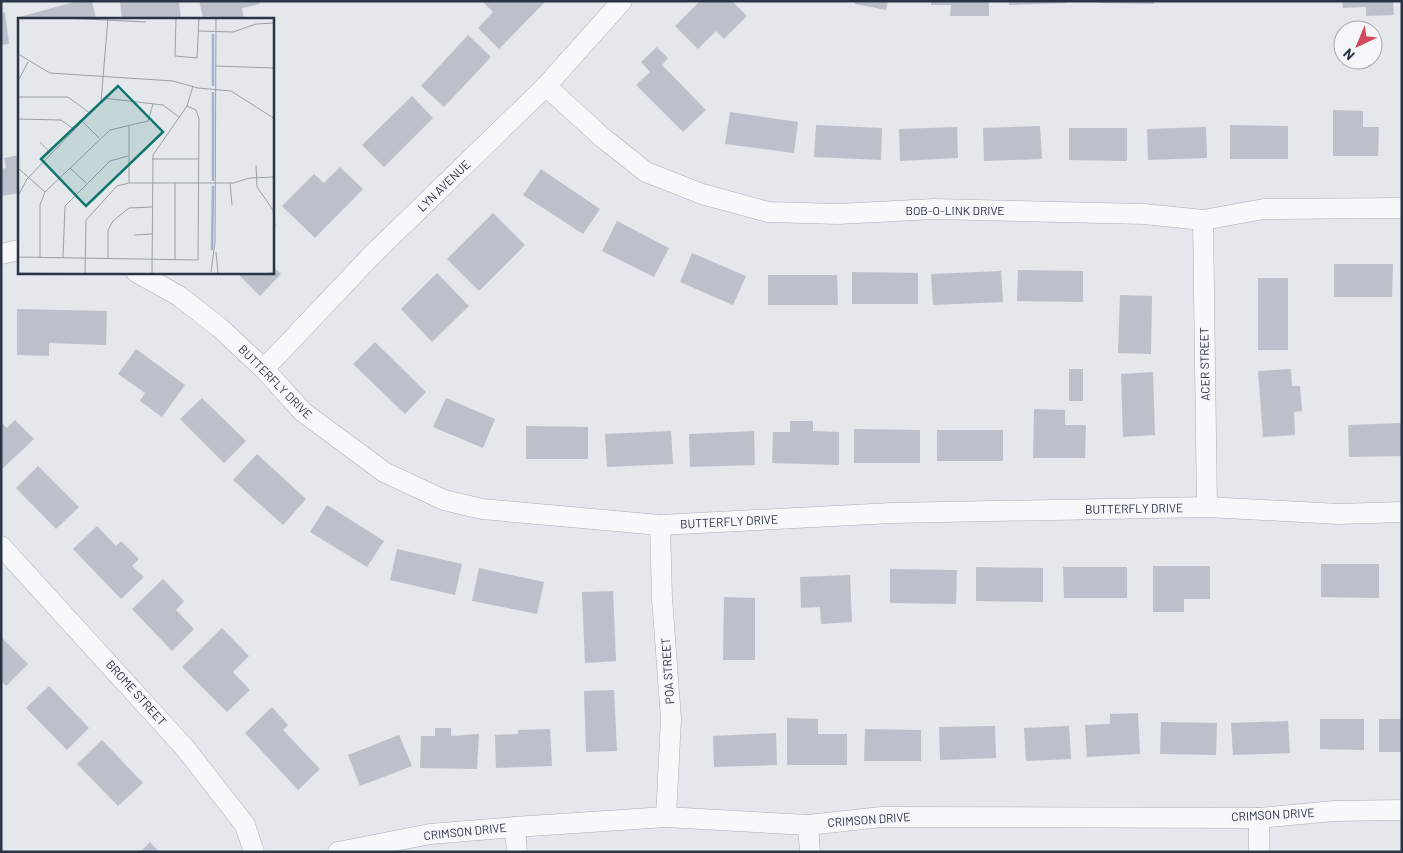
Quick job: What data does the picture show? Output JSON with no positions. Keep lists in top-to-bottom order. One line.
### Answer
{"streets":{"street":["LYN AVENUE","BOB-O-LINK DRIVE","ACER STREET","BUTTERFLY DRIVE","POA STREET","BROME STREET","CRIMSON DRIVE"]},"crossings":[["LYN AVENUE","BOB-O-LINK DRIVE"],["LYN AVENUE","BUTTERFLY DRIVE"],["BOB-O-LINK DRIVE","ACER STREET"],["ACER STREET","BUTTERFLY DRIVE"],["BUTTERFLY DRIVE","POA STREET"],["POA STREET","CRIMSON DRIVE"]],"north":"bottom left"}
